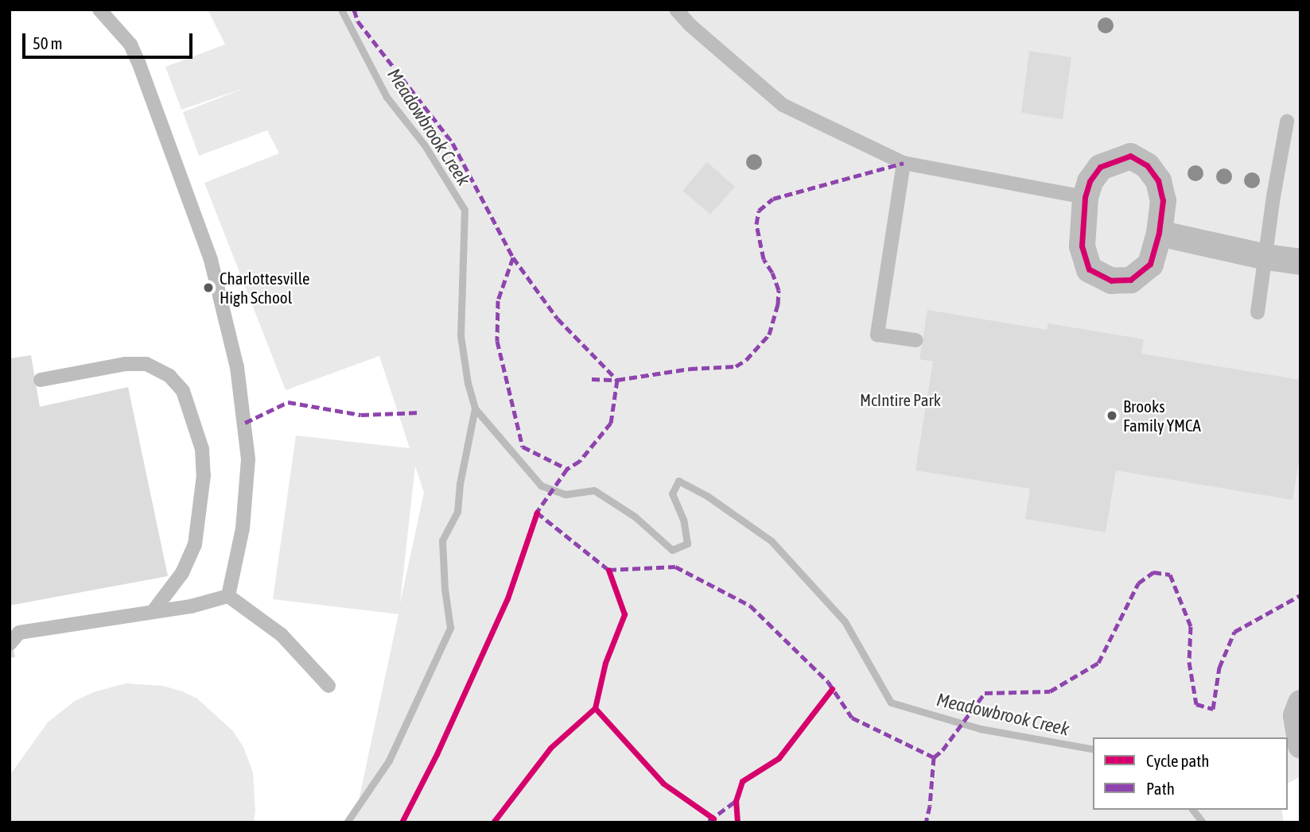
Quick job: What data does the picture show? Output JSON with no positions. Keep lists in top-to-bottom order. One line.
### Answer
{"water":["Meadowbrook Creek"],"parks":["McIntire Park"],"places":["Charlottesville High School","Brooks Family YMCA"],"legend":["Cycle path","Path"],"scale_bar":"50 m"}
